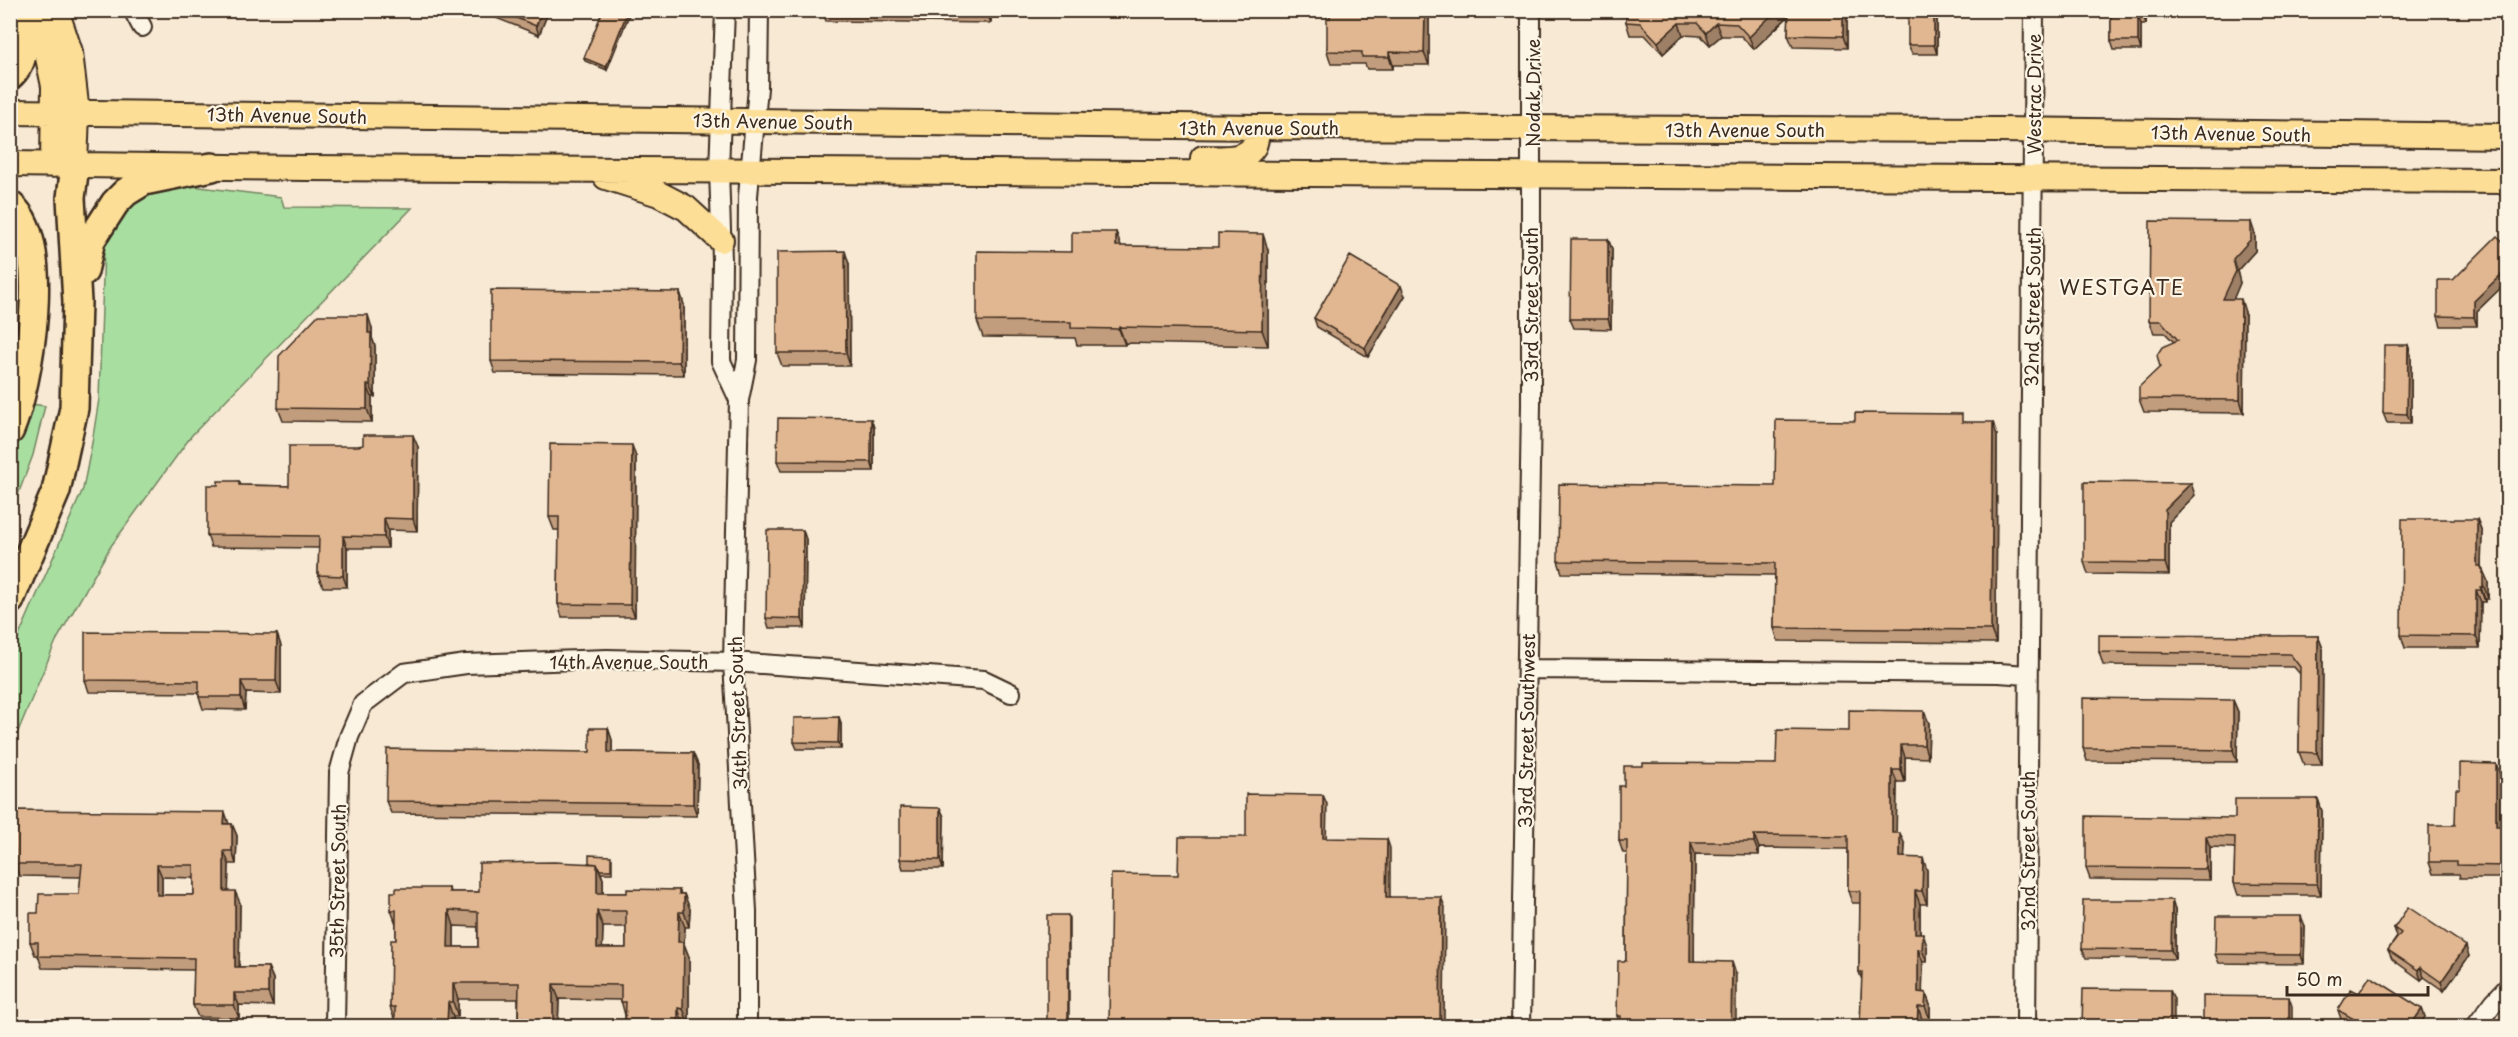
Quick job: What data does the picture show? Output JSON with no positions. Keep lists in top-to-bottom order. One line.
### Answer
{"streets":{"main road":["13th Avenue South"],"street":["Nodak Drive","Westrac Drive","33rd Street South","32nd Street South","14th Avenue South","34th Street South","33rd Street Southwest","35th Street South"]},"crossings":[["Nodak Drive","13th Avenue South"],["Nodak Drive","33rd Street South"],["Westrac Drive","13th Avenue South"],["Westrac Drive","32nd Street South"],["13th Avenue South","34th Street South"],["33rd Street South","33rd Street Southwest"],["14th Avenue South","34th Street South"],["14th Avenue South","35th Street South"]],"districts":["WESTGATE"],"scale_bar":"50 m"}
